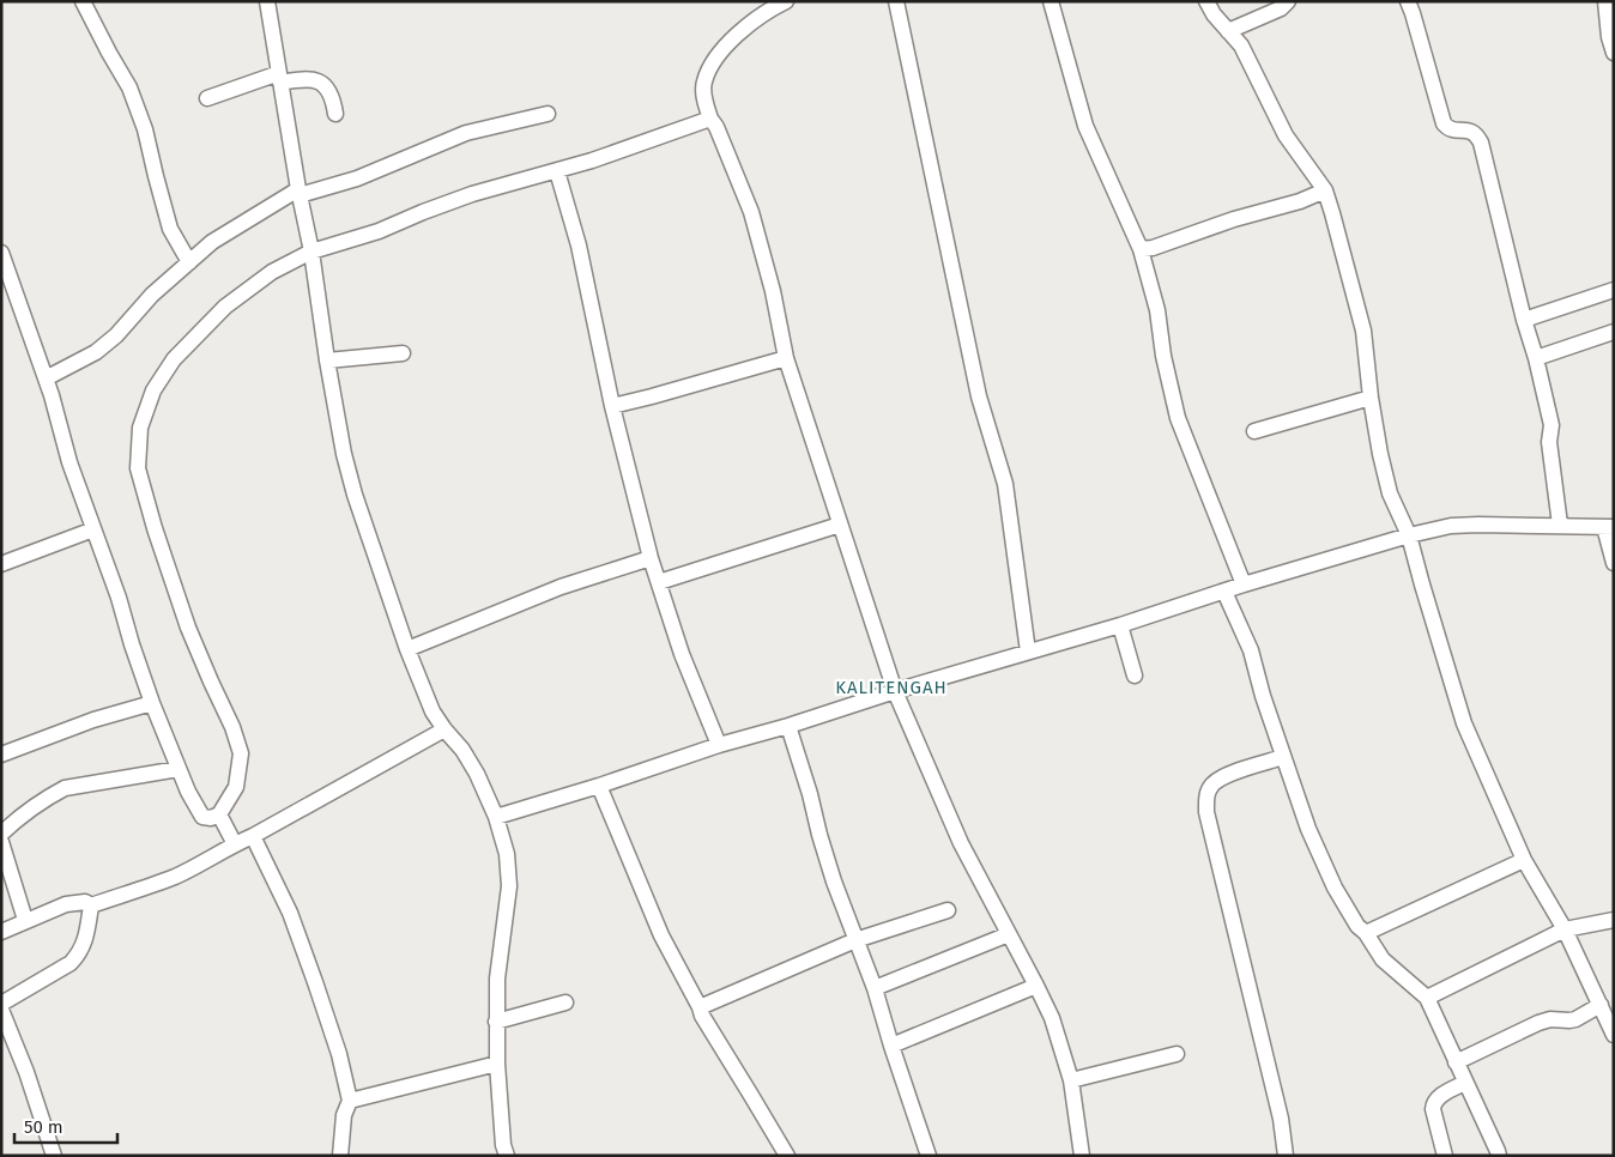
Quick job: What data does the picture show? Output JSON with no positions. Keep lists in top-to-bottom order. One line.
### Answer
{"districts":["KALITENGAH"],"scale_bar":"50 m"}
